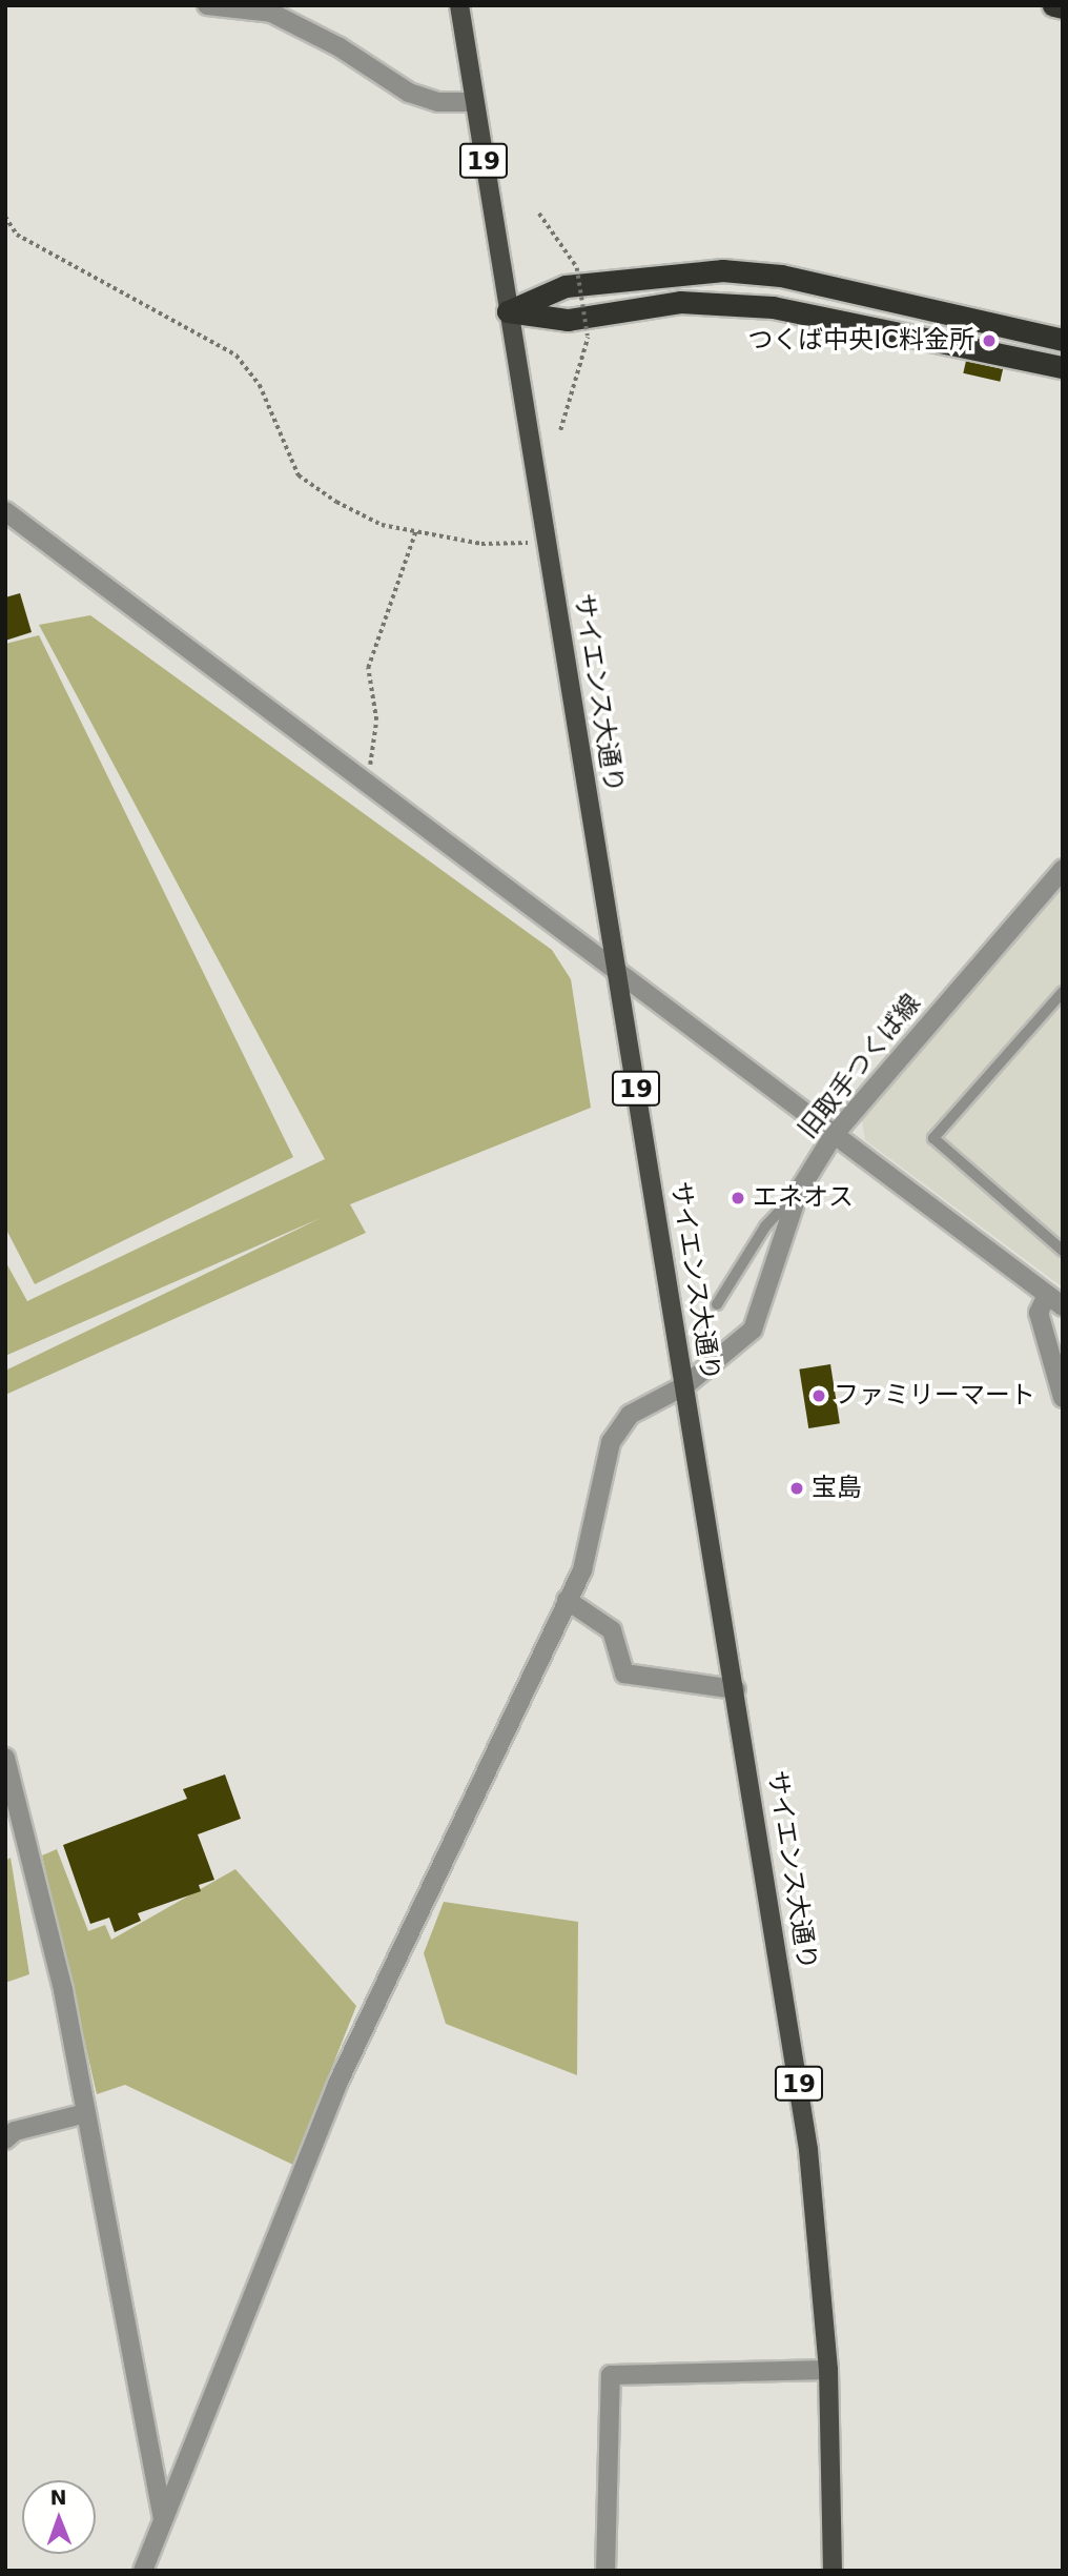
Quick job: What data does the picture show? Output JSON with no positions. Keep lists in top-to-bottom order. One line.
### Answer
{"streets":{"main road":["19","サイエンス大通り"],"street":["旧取手つくば線"]},"crossings":[["サイエンス大通り","旧取手つくば線"]],"places":["つくば中央IC料金所","エネオス","ファミリーマート","宝島"],"north":"top"}
